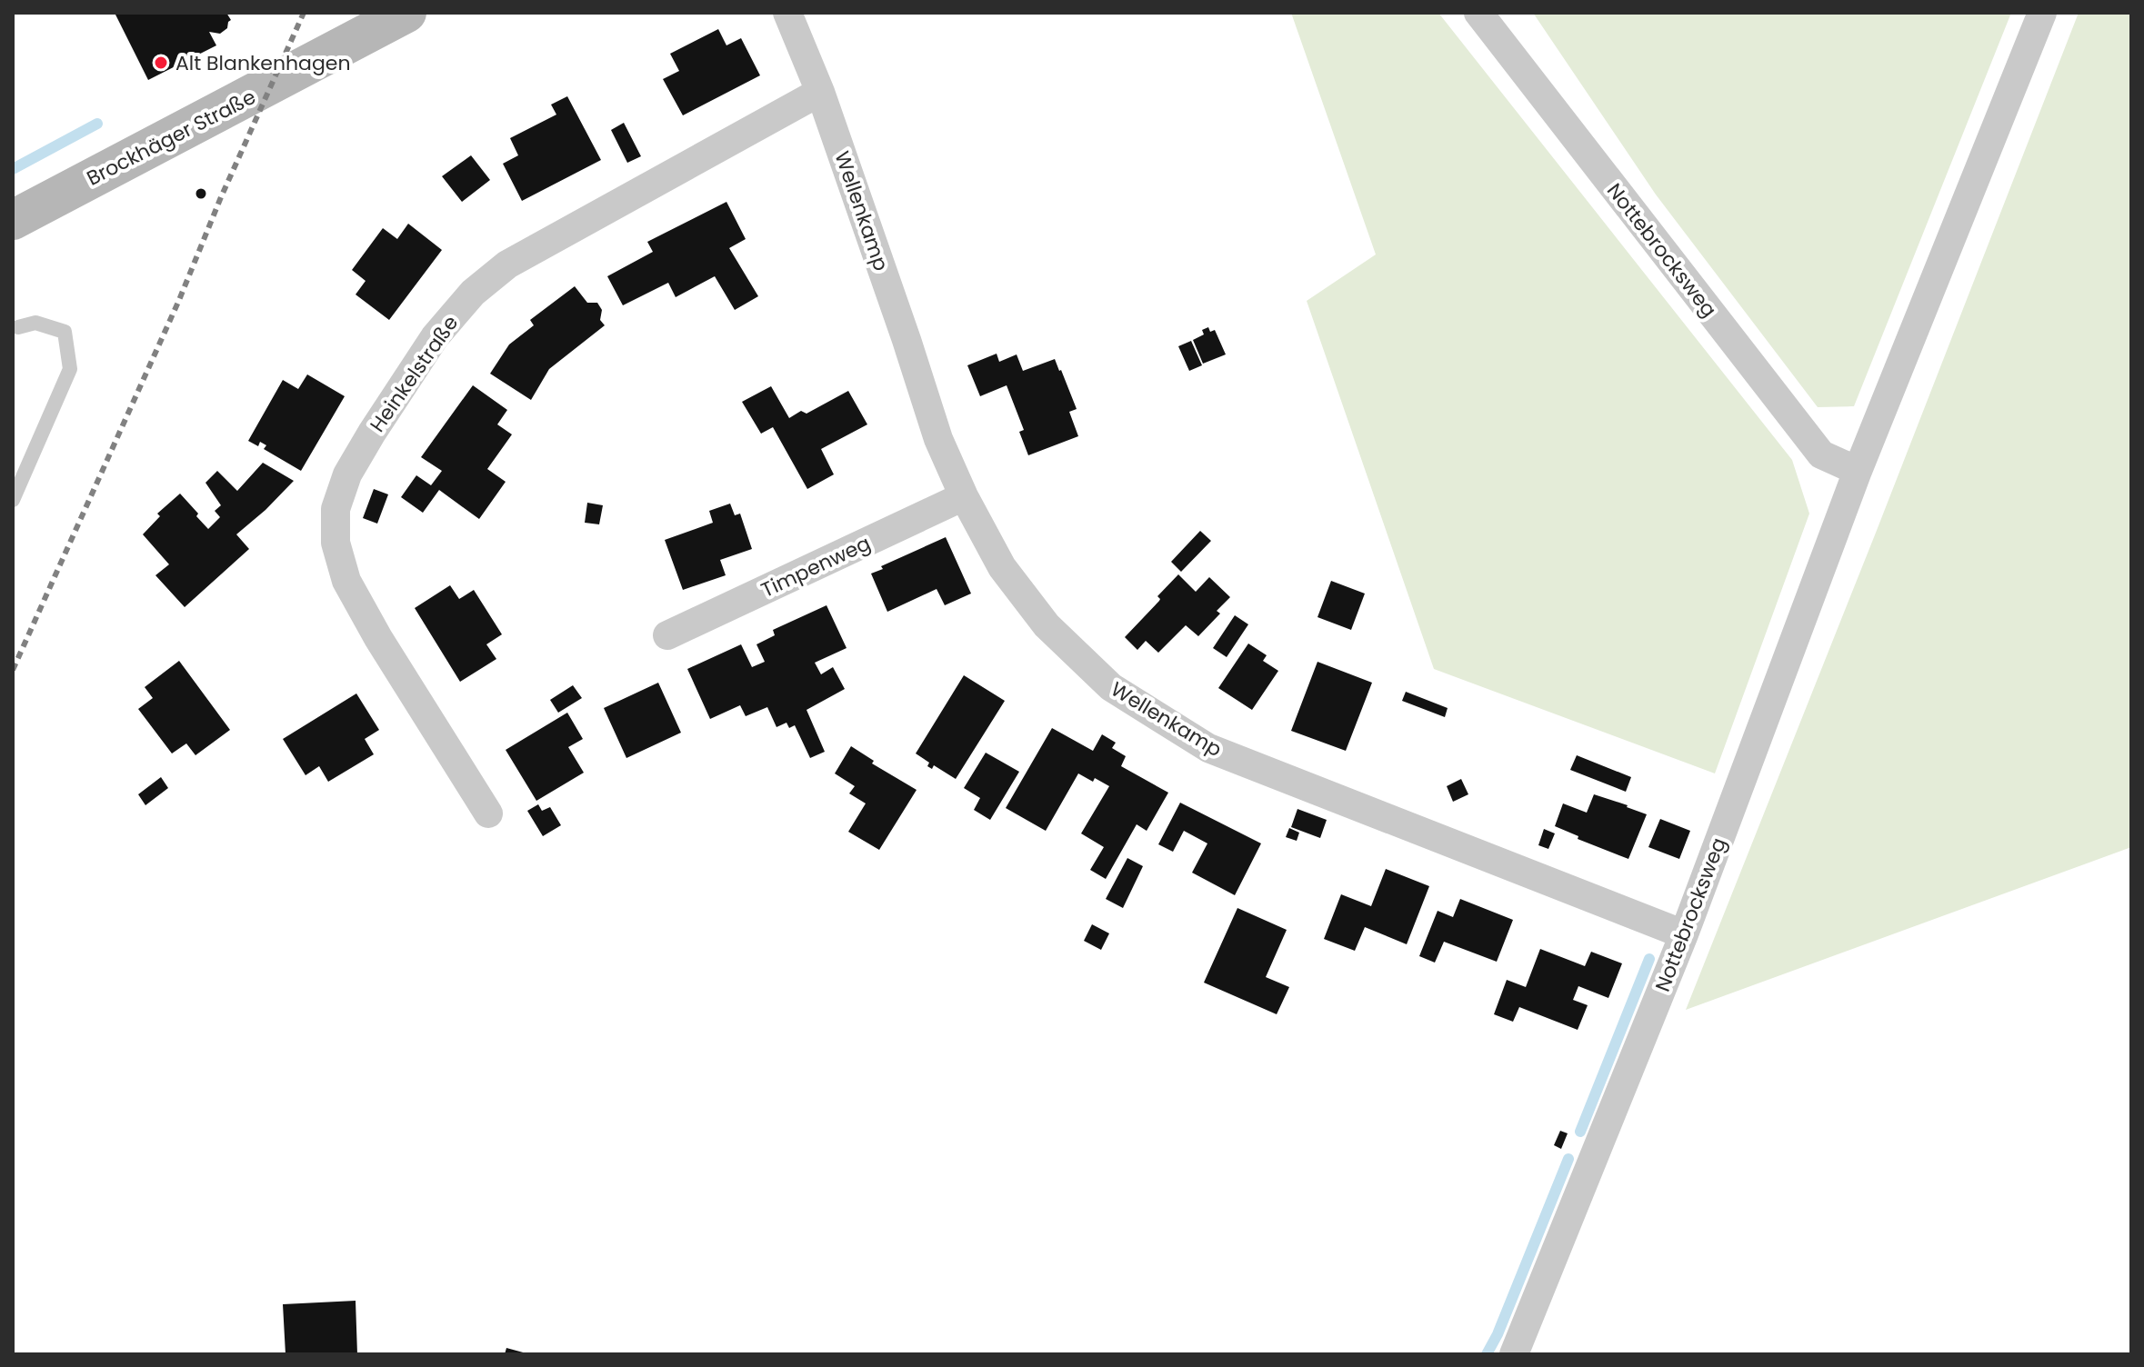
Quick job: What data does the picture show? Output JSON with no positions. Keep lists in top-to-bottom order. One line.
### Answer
{"streets":{"main road":["Brockhäger Straße"],"street":["Wellenkamp","Nottebrocksweg","Heinkelstraße","Timpenweg"]},"crossings":[["Wellenkamp","Nottebrocksweg"],["Wellenkamp","Heinkelstraße"],["Wellenkamp","Timpenweg"]],"places":["Alt Blankenhagen"]}
